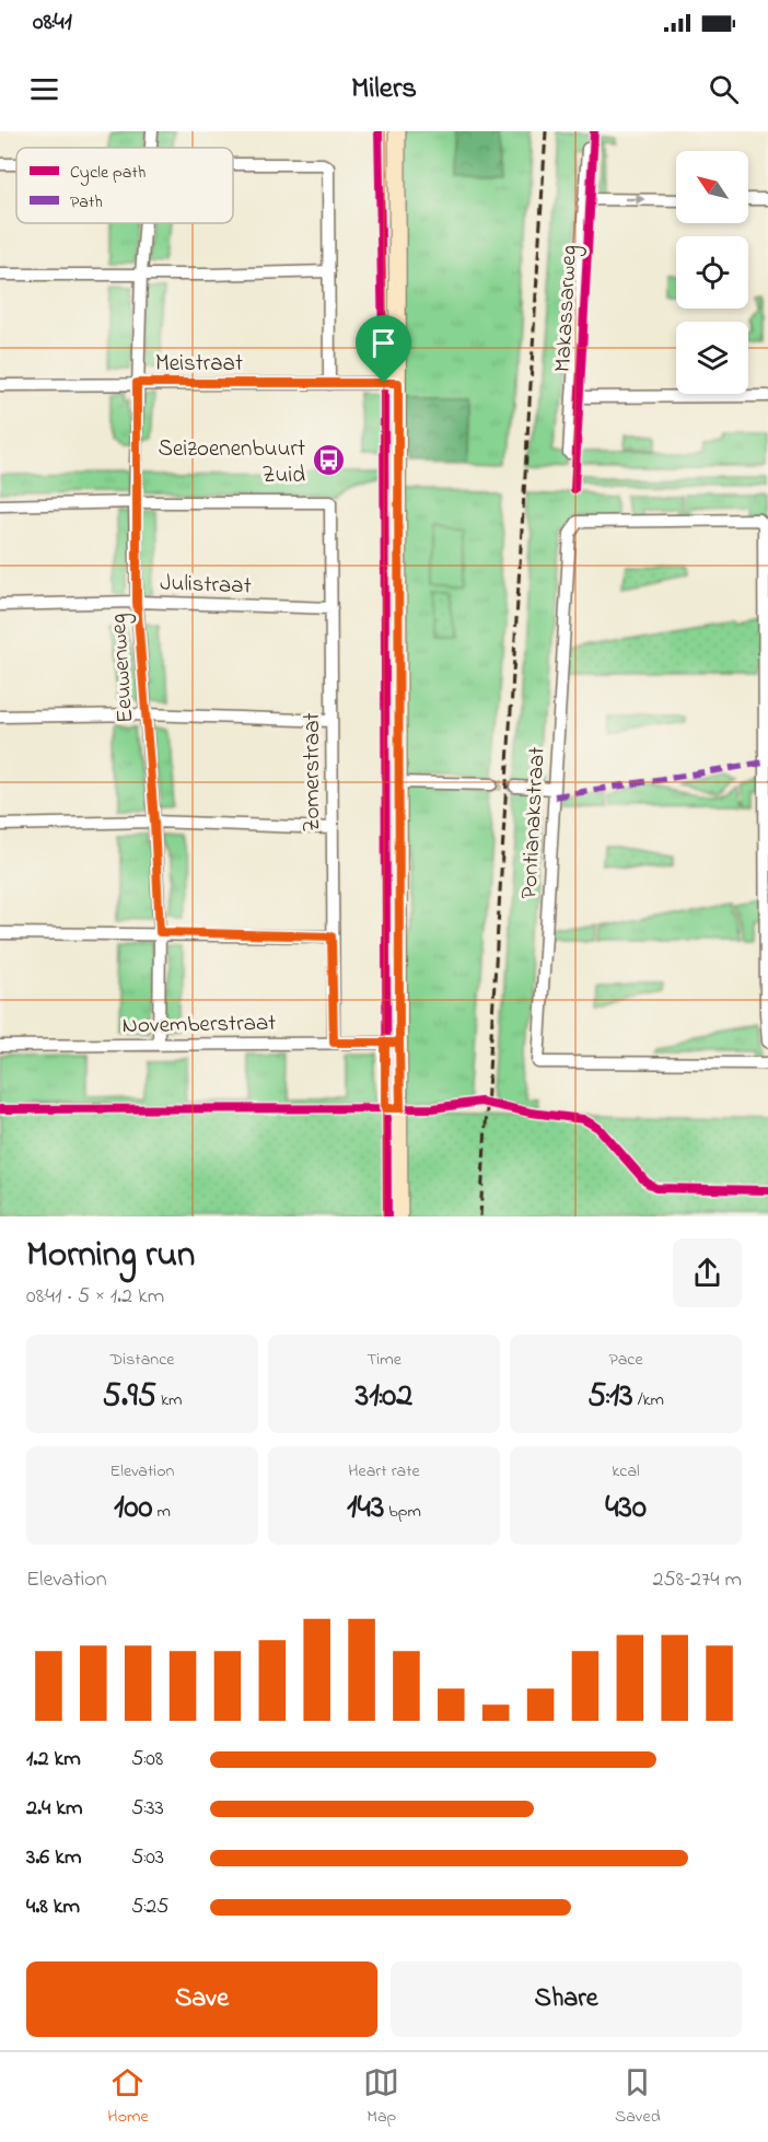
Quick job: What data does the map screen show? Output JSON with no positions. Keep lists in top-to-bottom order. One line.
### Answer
{"streets":{"street":["Makassarweg","Meistraat","Julistraat","Eeuwenweg","Zomerstraat","Pontianakstraat","Novemberstraat"]},"crossings":[["Meistraat","Eeuwenweg"],["Julistraat","Eeuwenweg"],["Julistraat","Zomerstraat"],["Eeuwenweg","Zomerstraat"],["Eeuwenweg","Novemberstraat"],["Zomerstraat","Novemberstraat"]],"places":{"bus stop":["Seizoenenbuurt Zuid"]},"legend":["Cycle path","Path"],"north":"top left","page":{"status":"08:41","header":"Milers","heading":["Morning run","08:41 · 5 × 1.2 km"],"stats":[["Distance","5.95 km"],["Time","31:02"],["Pace","5:13 /km"],["Elevation","100 m"],["Heart rate","143 bpm"],["kcal","430"]],"chart":["Elevation","258–274 m"],"list":[{"name":"1.2 km","note":"5:08"},{"name":"2.4 km","note":"5:33"},{"name":"3.6 km","note":"5:03"},{"name":"4.8 km","note":"5:25"}],"buttons":["Save","Share"],"tabs":["Home","Map","Saved"]}}
